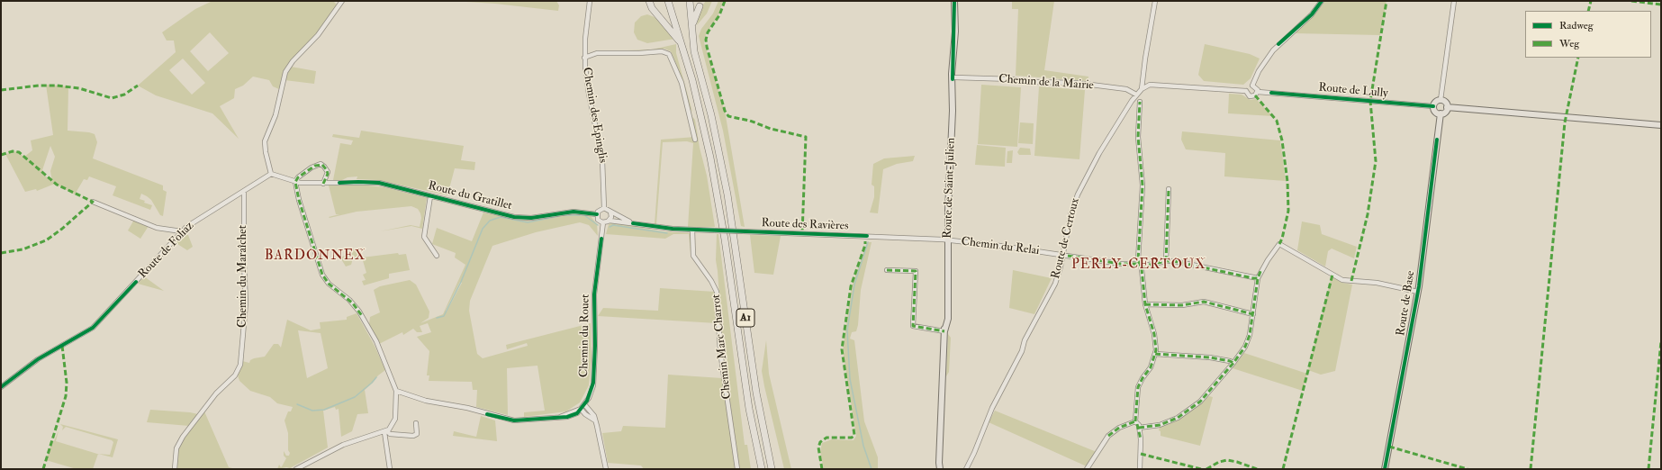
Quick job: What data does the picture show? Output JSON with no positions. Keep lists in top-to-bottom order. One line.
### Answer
{"streets":{"highway":["A1"],"main road":["Route de Saint-Julien","Route de Base"],"street":["Chemin de la Mairie","Route de Lully","Chemin des Epinglis","Route du Gratillet","Route des Ravières","Route de Certoux","Chemin du Relai","Route de Foliaz","Chemin du Maraîchet","Chemin du Rouet","Chemin Marc Charrot"]},"crossings":[["Chemin de la Mairie","Route de Saint-Julien"],["Chemin de la Mairie","Route de Certoux"],["Route de Lully","Route de Base"],["Chemin des Epinglis","Route du Gratillet"],["Chemin des Epinglis","Chemin du Rouet"],["Route de Saint-Julien","Route des Ravières"],["Route de Saint-Julien","Chemin du Relai"],["Route du Gratillet","Route de Foliaz"],["Route du Gratillet","Chemin du Rouet"],["Route des Ravières","Chemin du Relai"],["Route des Ravières","Chemin Marc Charrot"],["Route de Certoux","Chemin du Relai"],["Route de Foliaz","Chemin du Maraîchet"]],"districts":["BARDONNEX","PERLY-CERTOUX"],"legend":["Radweg","Weg"]}
